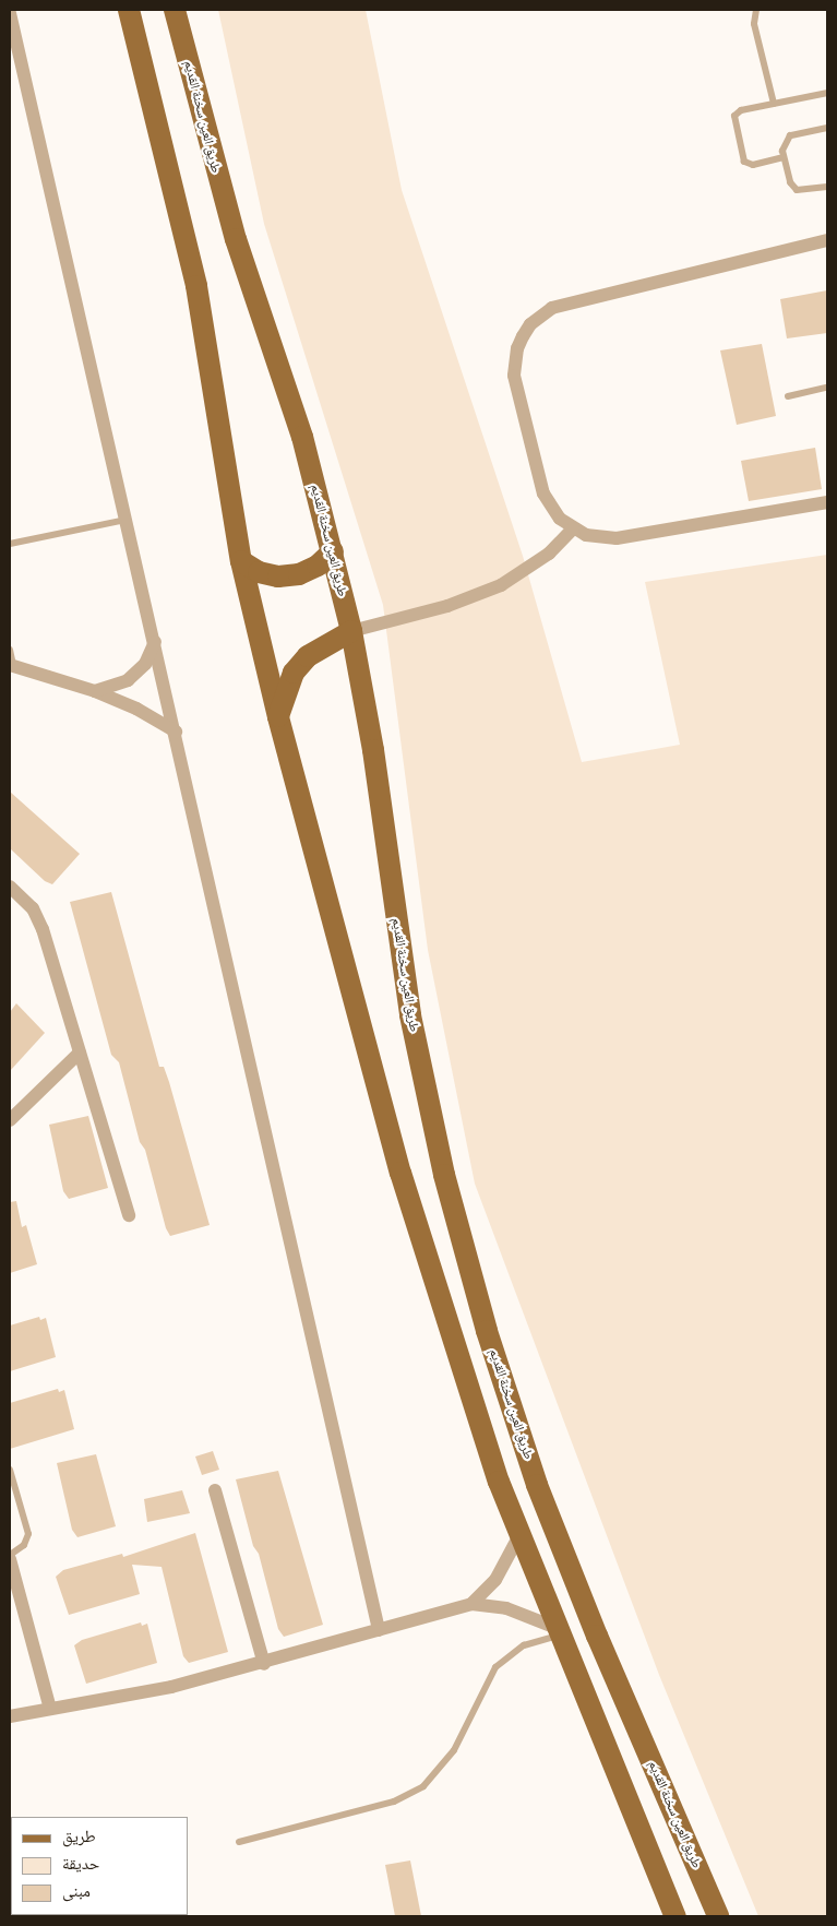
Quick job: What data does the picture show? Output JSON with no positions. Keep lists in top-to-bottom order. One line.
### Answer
{"streets":{"main road":["طريق العين سخنة القديم"]},"legend":["طريق","حديقة","مبنى"]}
